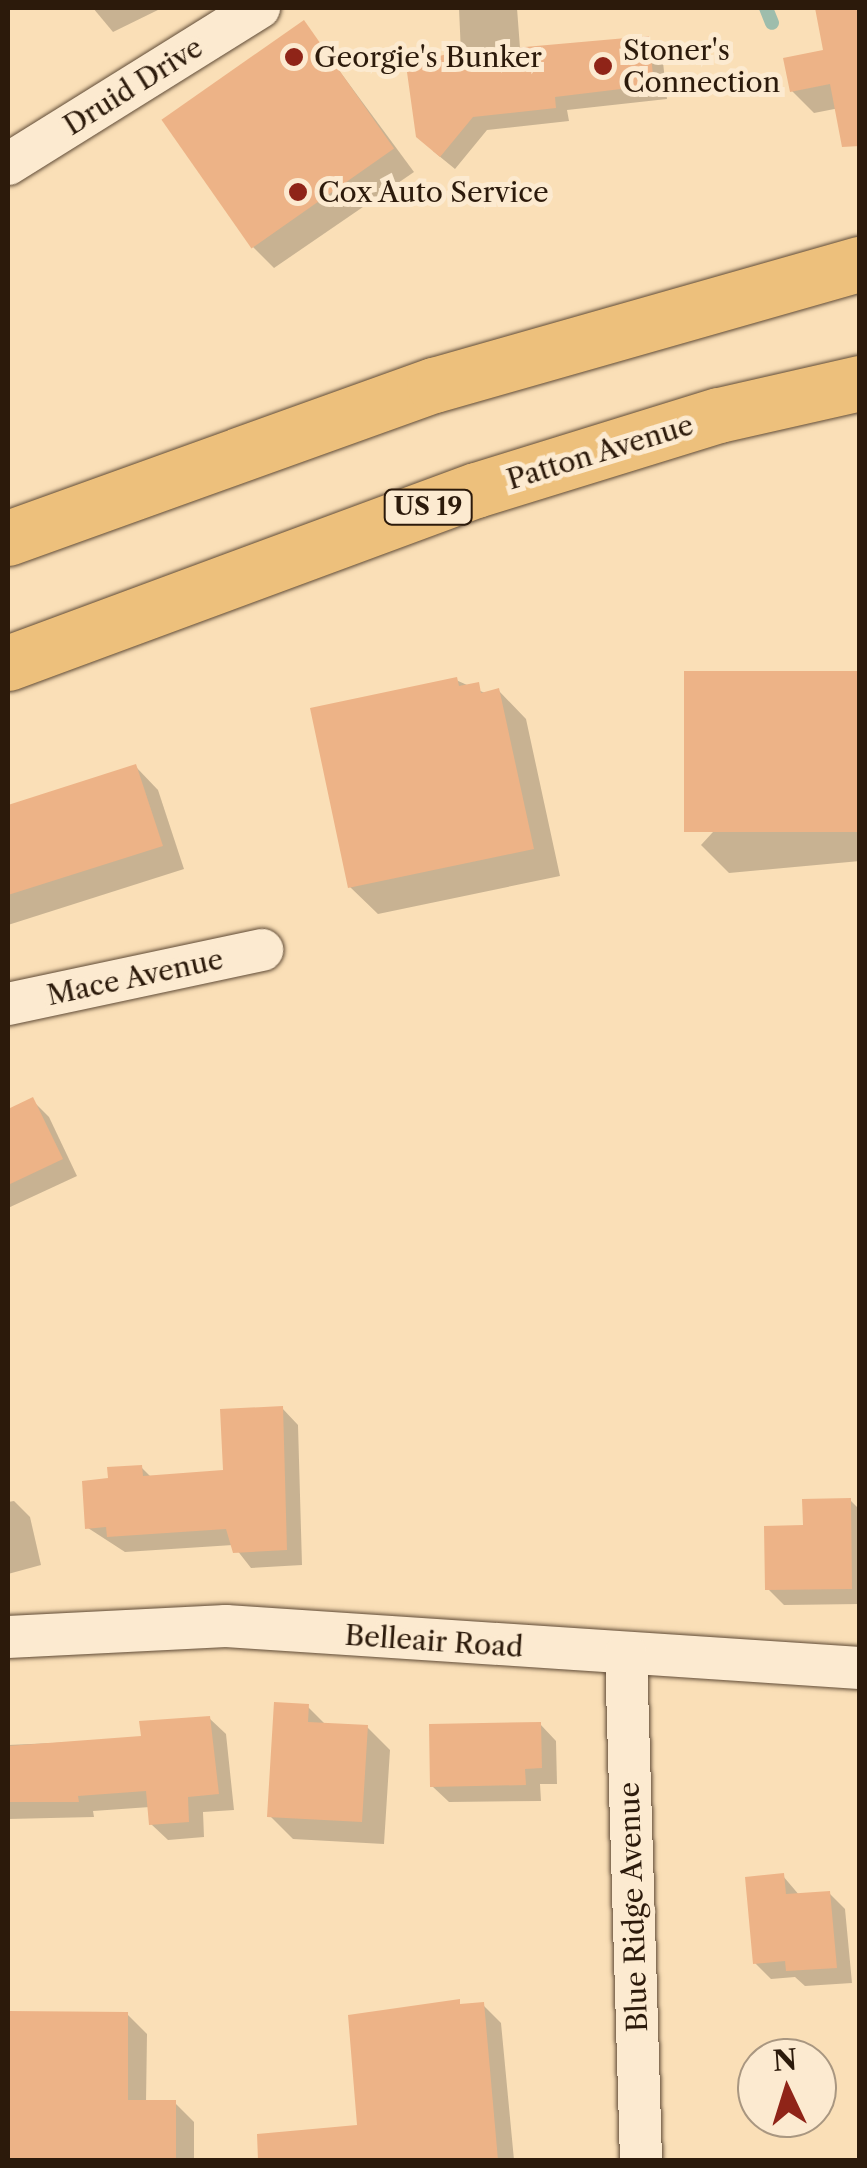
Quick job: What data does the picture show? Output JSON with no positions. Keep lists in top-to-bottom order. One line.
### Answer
{"streets":{"main road":["Patton Avenue","US 19"],"street":["Druid Drive","Mace Avenue","Belleair Road","Blue Ridge Avenue"]},"crossings":[["Belleair Road","Blue Ridge Avenue"]],"places":["Georgie's Bunker","Stoner's Connection","Cox Auto Service"],"north":"top"}
